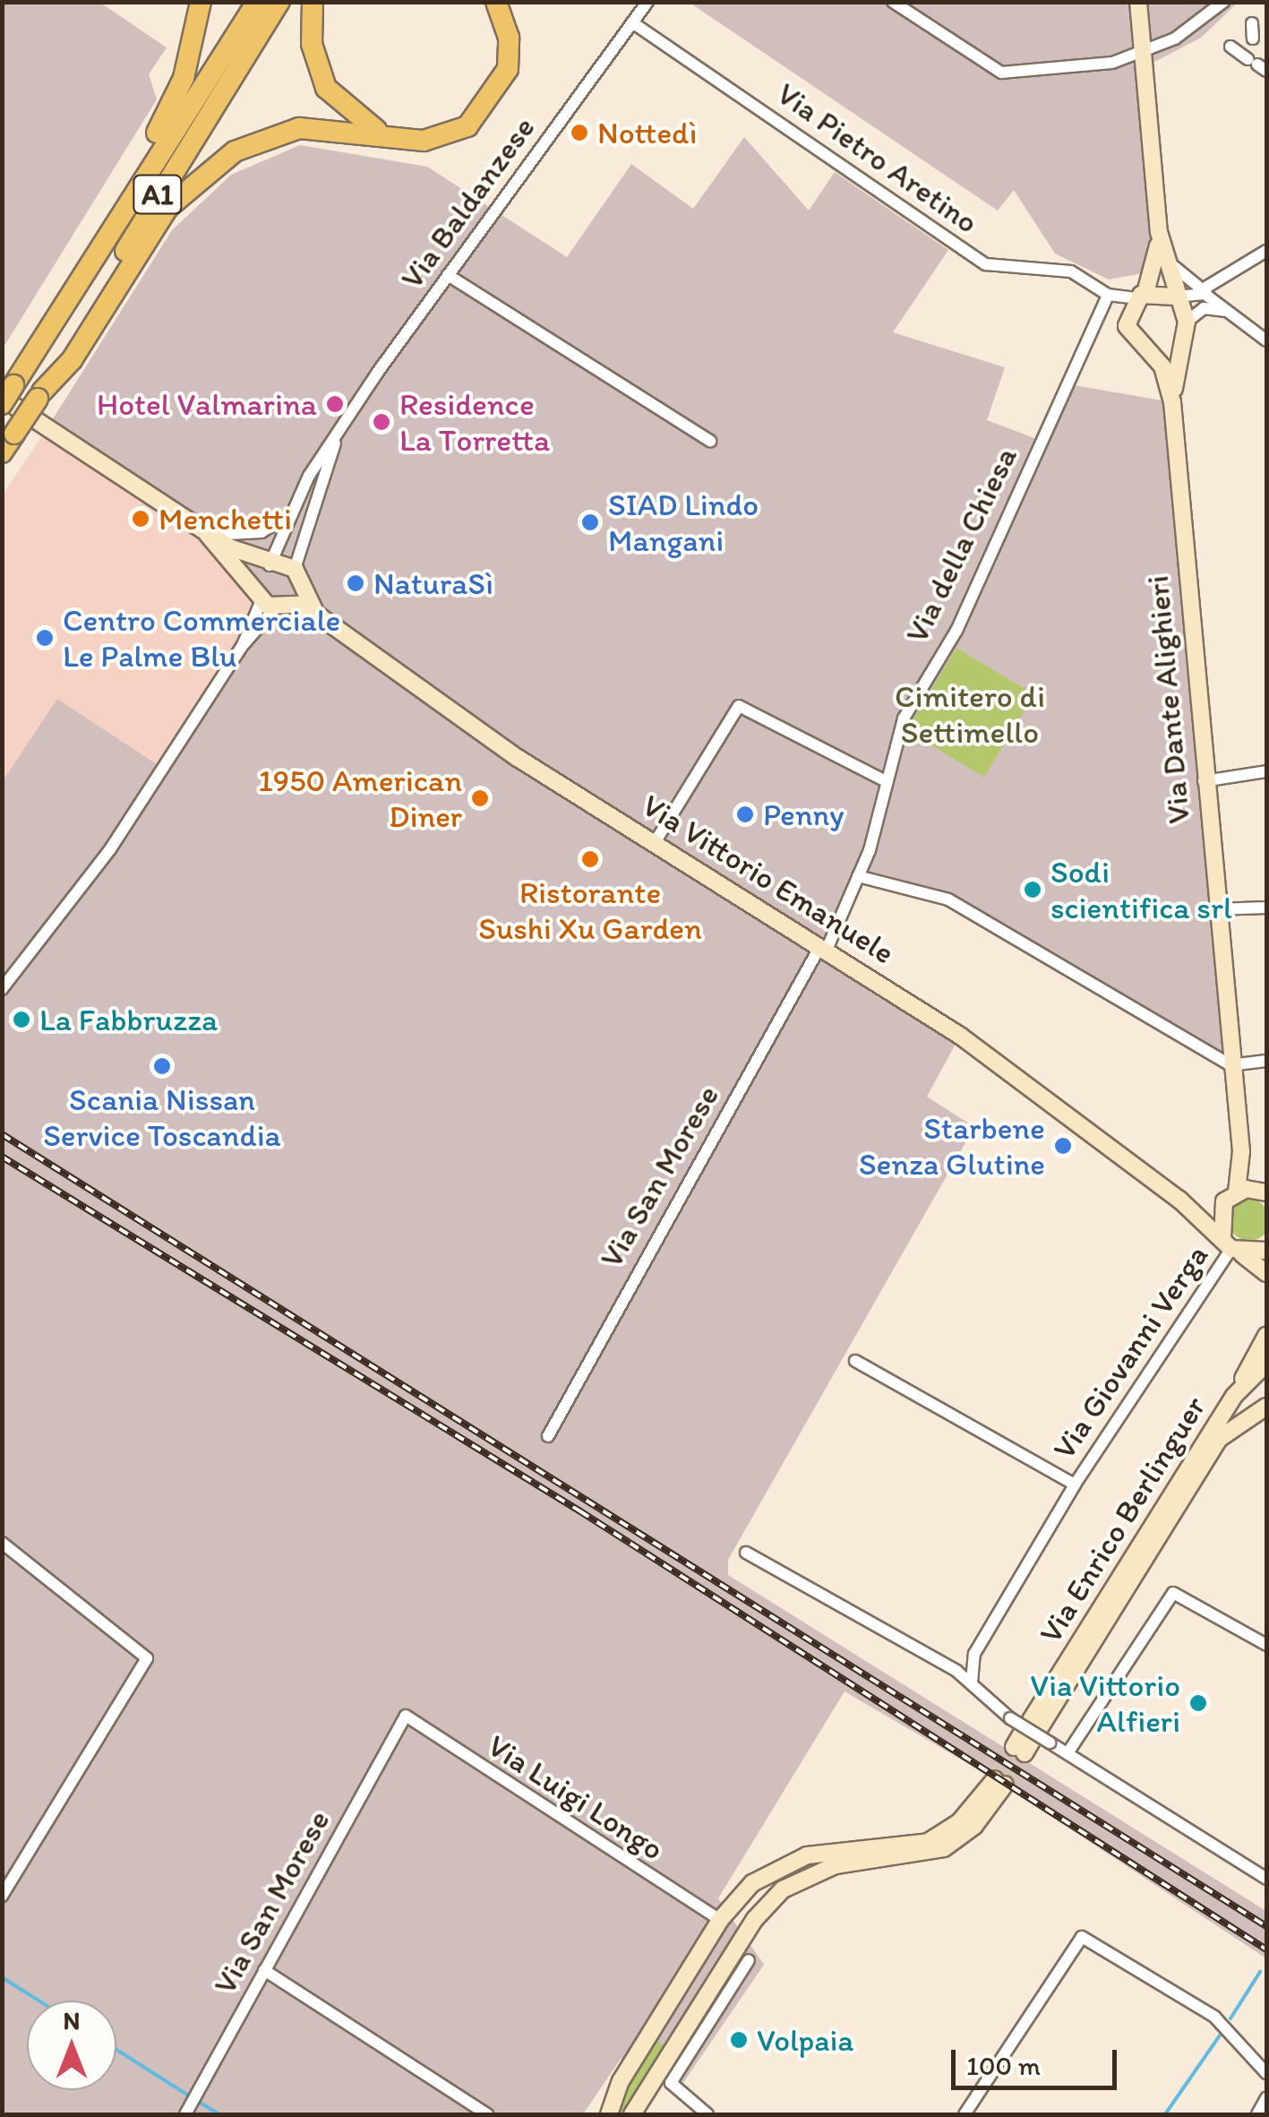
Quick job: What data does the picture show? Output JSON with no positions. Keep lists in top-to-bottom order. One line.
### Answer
{"streets":{"highway":["A1"],"main road":["Via Dante Alighieri","Via Vittorio Emanuele","Via Enrico Berlinguer"],"street":["Via Pietro Aretino","Via Baldanzese","Via della Chiesa","Via San Morese","Via Giovanni Verga","Via Luigi Longo"]},"crossings":[["Via Pietro Aretino","Via Baldanzese"],["Via Pietro Aretino","Via della Chiesa"],["Via Baldanzese","Via Vittorio Emanuele"],["Via della Chiesa","Via Vittorio Emanuele"],["Via della Chiesa","Via San Morese"],["Via Vittorio Emanuele","Via San Morese"],["Via Vittorio Emanuele","Via Giovanni Verga"],["Via San Morese","Via Luigi Longo"]],"parks":["Cimitero di Settimello"],"places":["Nottedì","Hotel Valmarina","Residence La Torretta","Menchetti","SIAD Lindo Mangani","NaturaSì","Centro Commerciale Le Palme Blu","1950 American Diner","Penny","Ristorante Sushi Xu Garden","Sodi scientifica srl","La Fabbruzza","Scania Nissan Service Toscandia","Starbene Senza Glutine","Via Vittorio Alfieri","Volpaia"],"scale_bar":"100 m","north":"top"}
